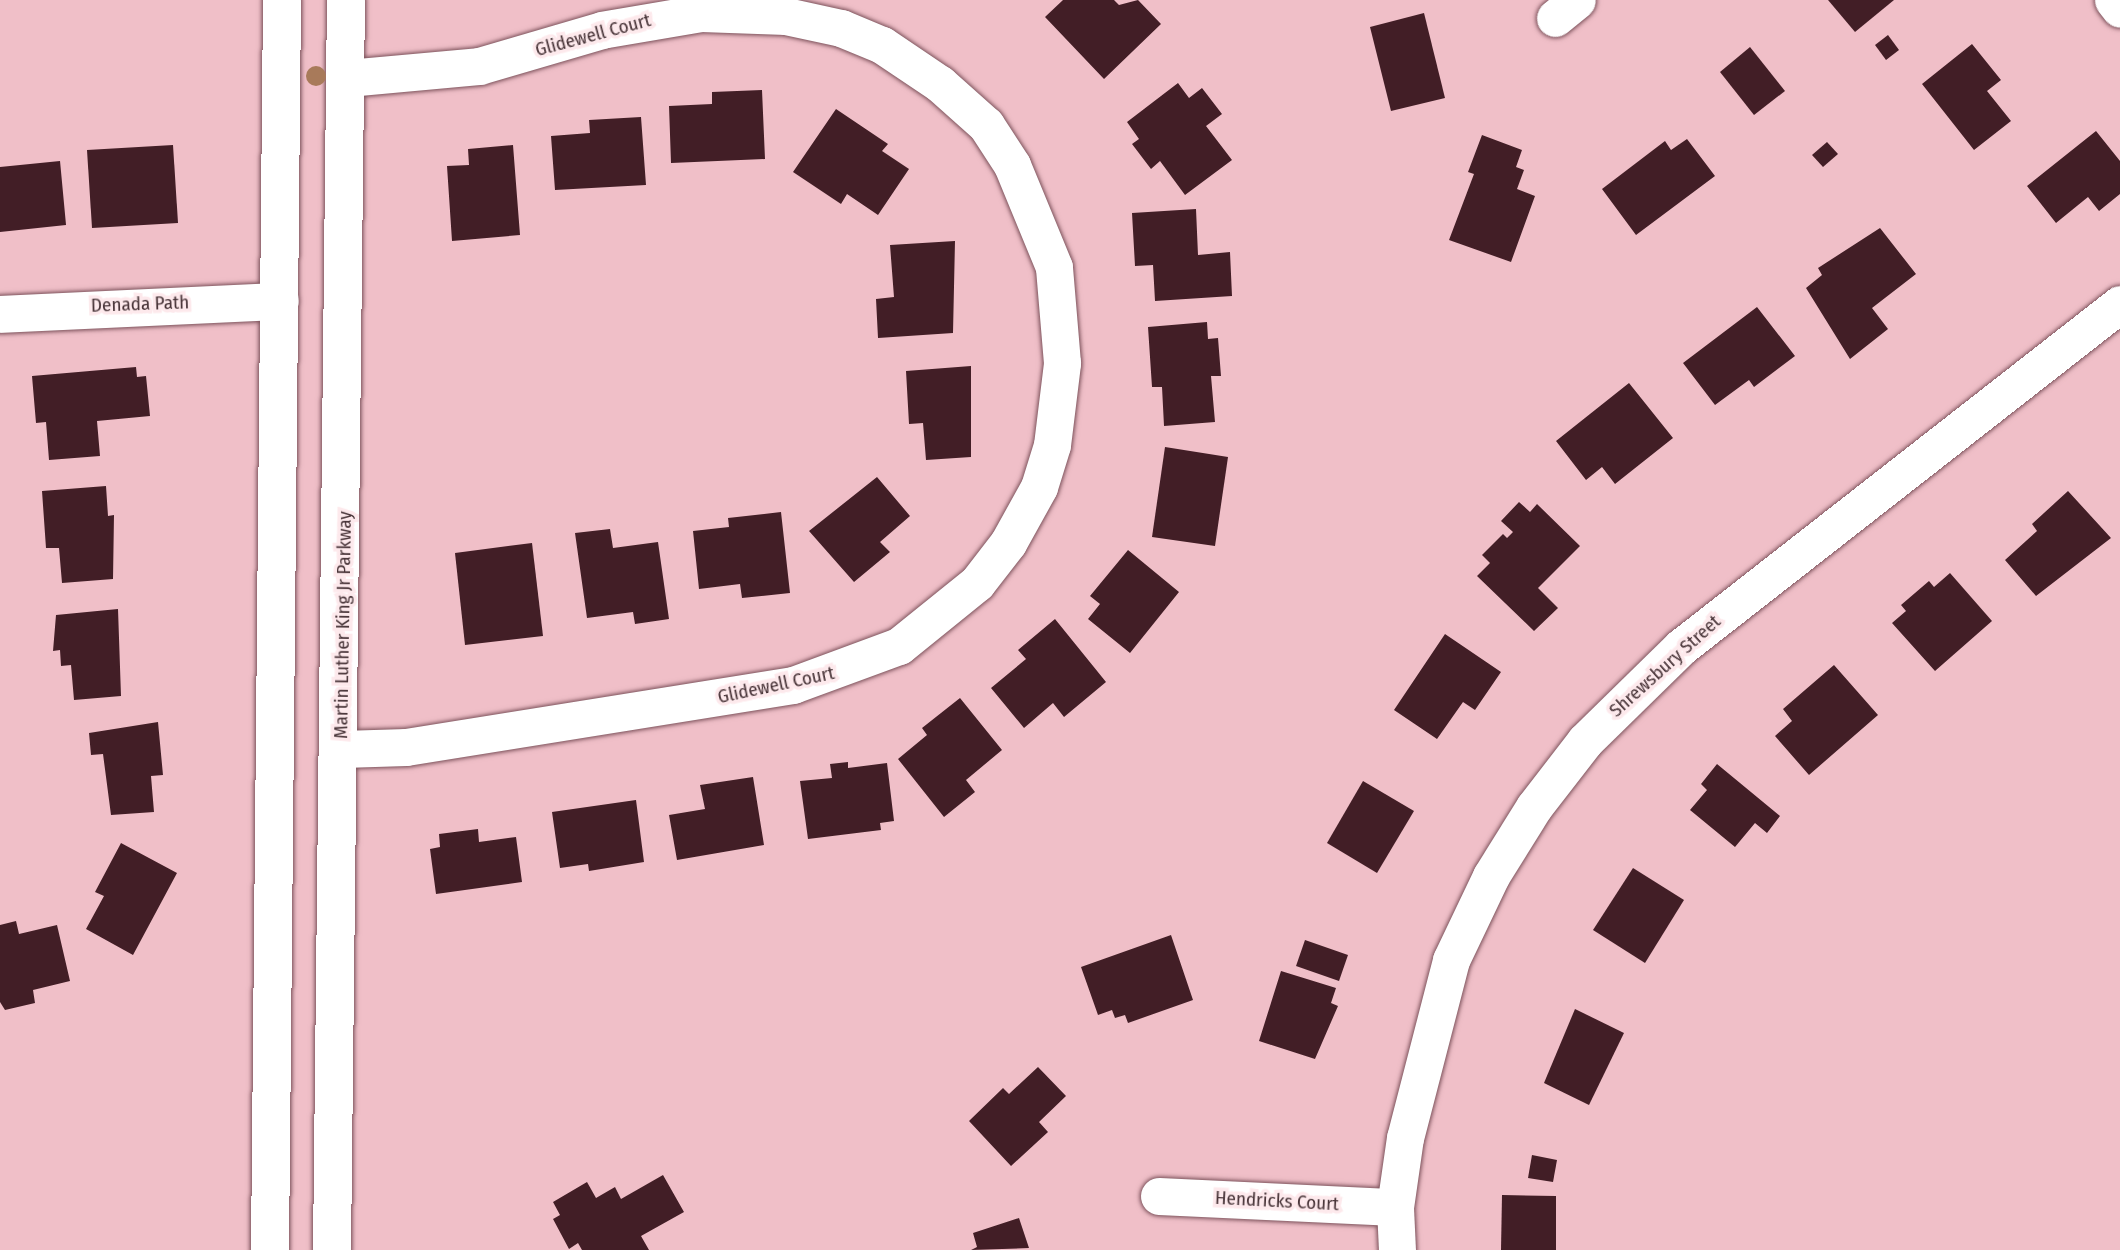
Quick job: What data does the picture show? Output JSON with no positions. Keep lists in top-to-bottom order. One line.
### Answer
{"streets":{"main road":["Martin Luther King Jr Parkway"],"street":["Glidewell Court","Denada Path","Shrewsbury Street","Hendricks Court"]},"crossings":[["Glidewell Court","Martin Luther King Jr Parkway"],["Shrewsbury Street","Hendricks Court"]]}
